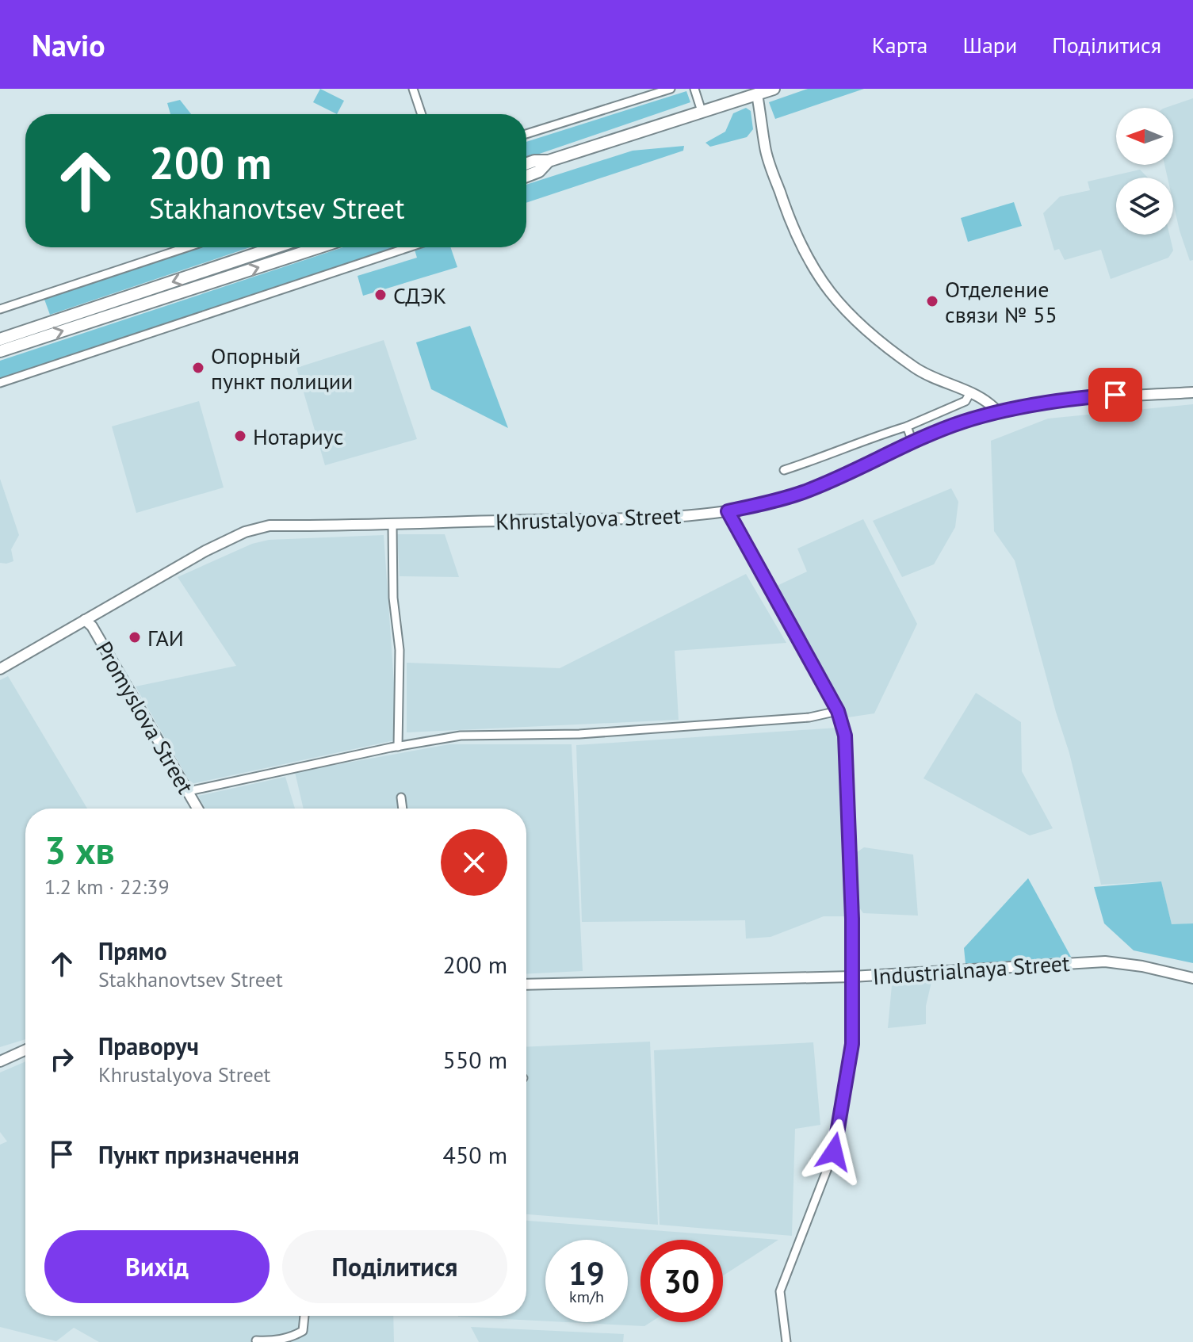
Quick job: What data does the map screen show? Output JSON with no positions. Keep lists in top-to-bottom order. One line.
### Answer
{"streets":{"main road":["Khrustalyova Street","Promyslova Street","Industrialnaya Street"]},"crossings":[["Khrustalyova Street","Promyslova Street"]],"places":["СДЭК","Отделение связи № 55","Опорный пункт полиции","Нотариус","ГАИ"],"north":"left","page":{"header":"Navio","nav":["Карта","Шари","Поділитися"],"turn":["200 m","Stakhanovtsev Street"],"heading":["3 хв","1.2 km · 22:39"],"list":[{"name":"Прямо","note":"Stakhanovtsev Street","value":"200 m"},{"name":"Праворуч","note":"Khrustalyova Street","value":"550 m"},{"name":"Пункт призначення","value":"450 m"}],"buttons":["Вихід","Поділитися"],"speed":"19 km/h","limit":"30"}}
